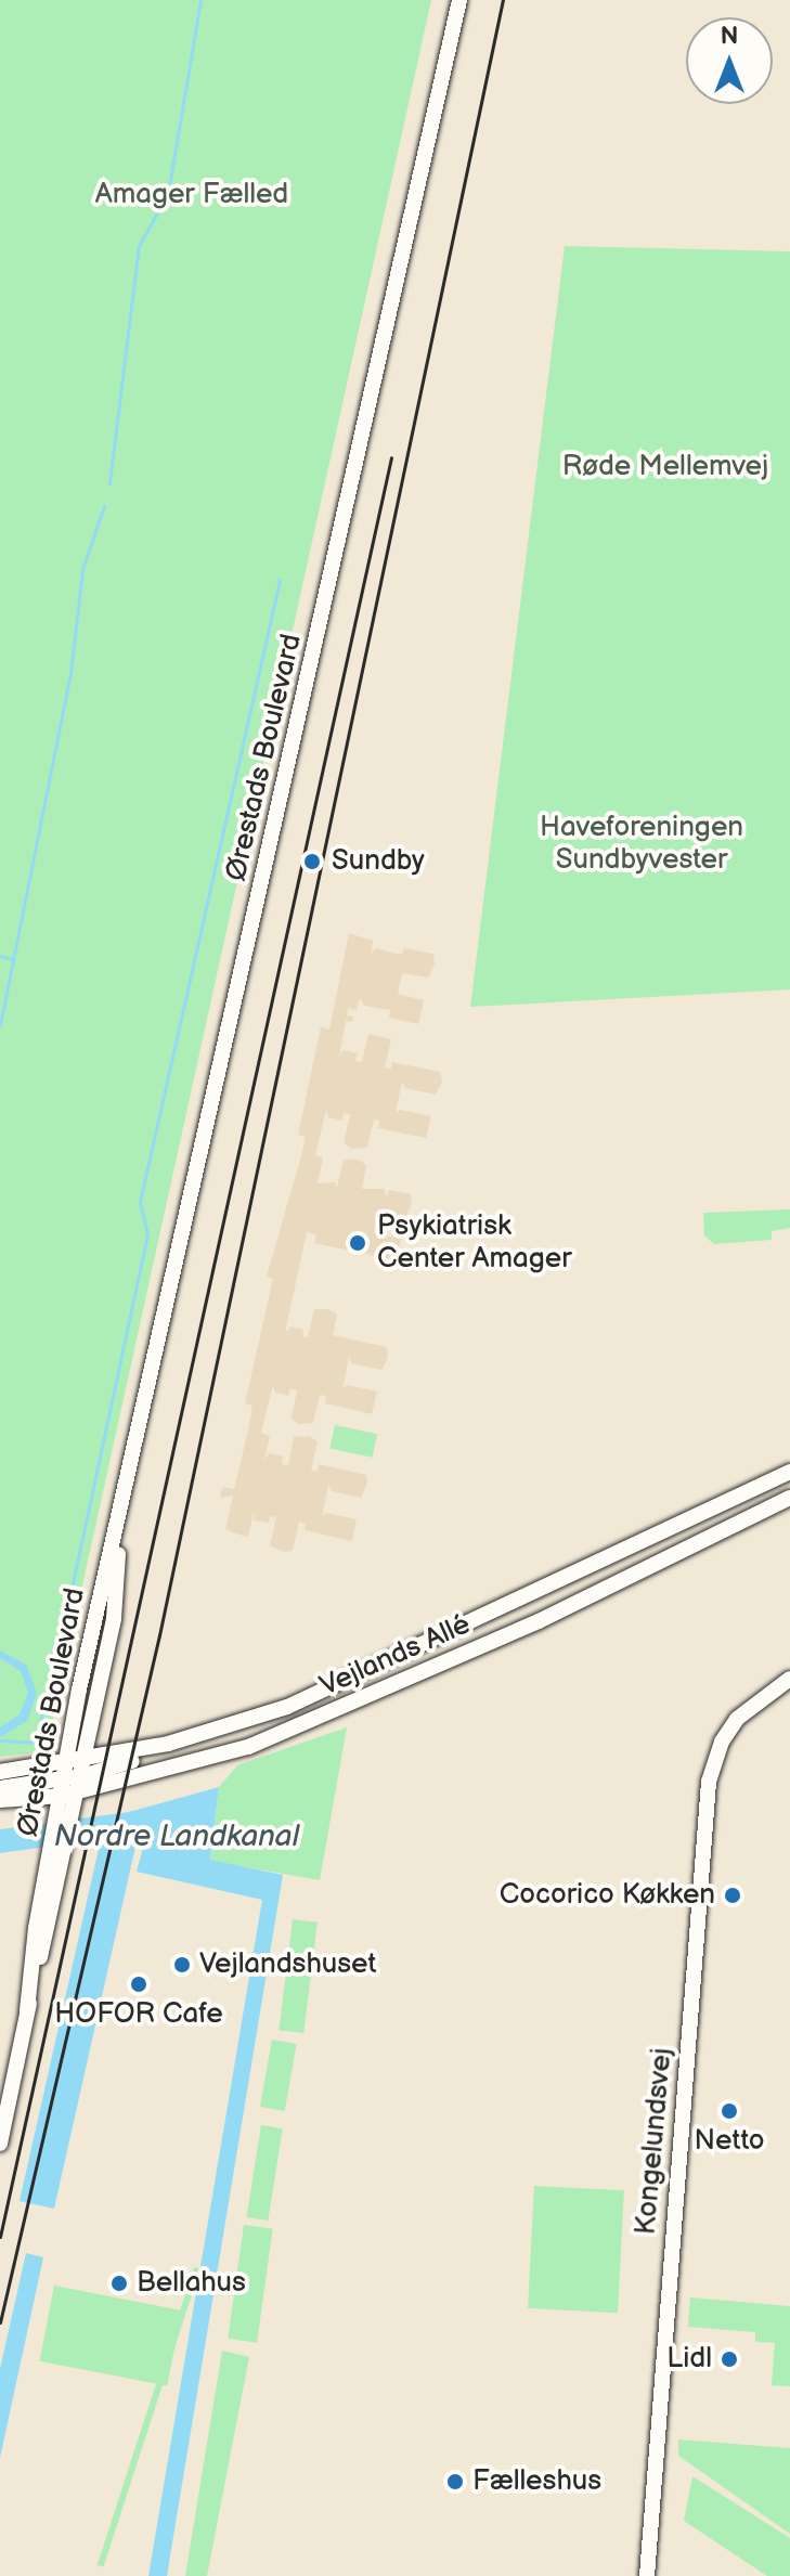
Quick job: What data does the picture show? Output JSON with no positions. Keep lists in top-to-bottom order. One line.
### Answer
{"streets":{"street":["Ørestads Boulevard","Vejlands Allé","Kongelundsvej"]},"crossings":[["Ørestads Boulevard","Vejlands Allé"]],"water":["Nordre Landkanal"],"parks":["Amager Fælled","Røde Mellemvej","Haveforeningen Sundbyvester"],"places":["Sundby","Psykiatrisk Center Amager","Cocorico Køkken","Vejlandshuset","HOFOR Cafe","Netto","Bellahus","Lidl","Fælleshus"],"north":"top"}
